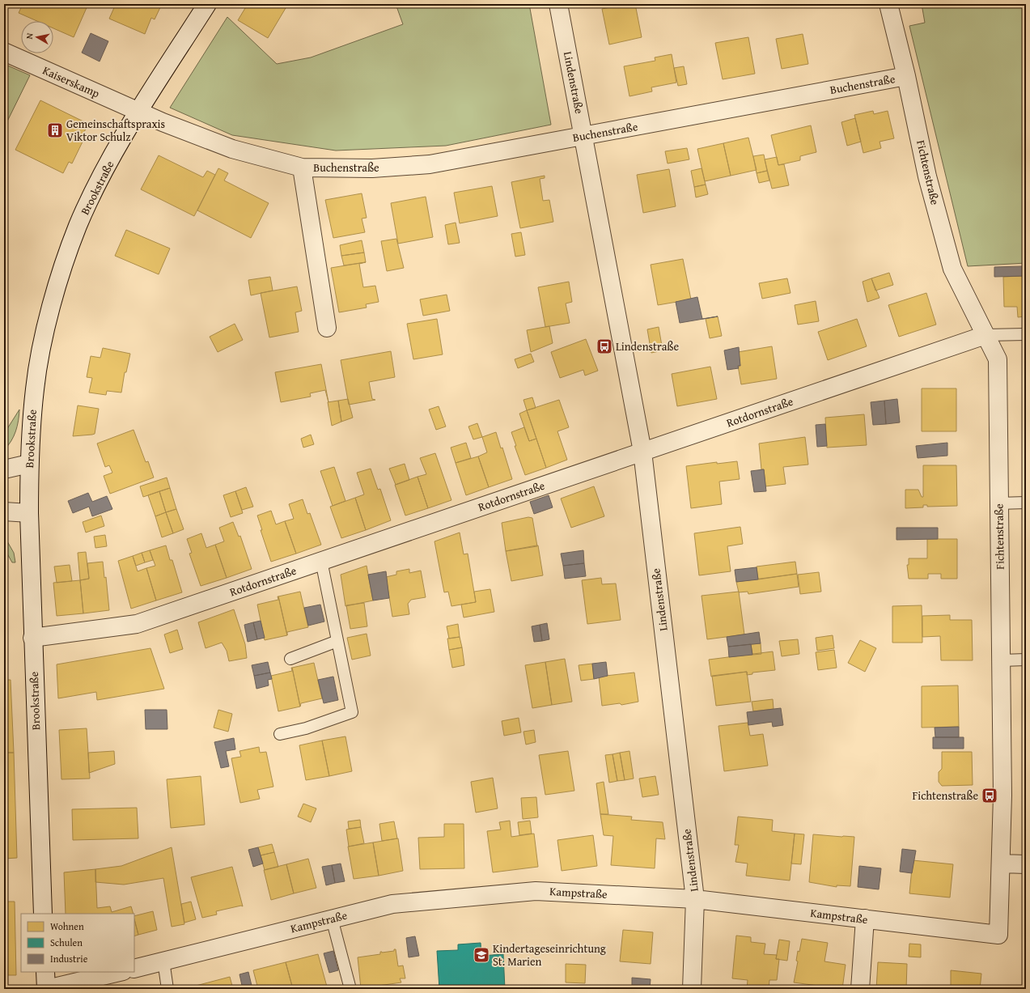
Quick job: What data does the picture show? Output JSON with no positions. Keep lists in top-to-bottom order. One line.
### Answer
{"streets":{"street":["Kaiserskamp","Lindenstraße","Buchenstraße","Fichtenstraße","Brookstraße","Rotdornstraße","Kampstraße"]},"crossings":[["Kaiserskamp","Buchenstraße"],["Kaiserskamp","Brookstraße"],["Lindenstraße","Buchenstraße"],["Lindenstraße","Rotdornstraße"],["Lindenstraße","Kampstraße"],["Buchenstraße","Fichtenstraße"],["Buchenstraße","Brookstraße"],["Fichtenstraße","Rotdornstraße"],["Fichtenstraße","Kampstraße"],["Brookstraße","Rotdornstraße"]],"places":{"building":["Gemeinschaftspraxis Viktor Schulz"],"bus stop":["Lindenstraße","Fichtenstraße"],"school or university":["Kindertageseinrichtung St. Marien"]},"legend":["Wohnen","Schulen","Industrie"],"north":"left"}
